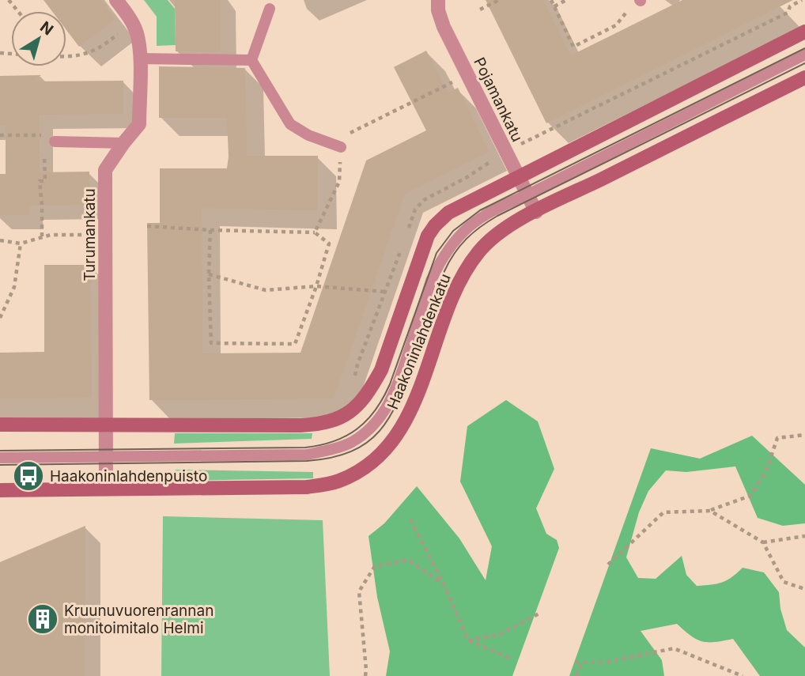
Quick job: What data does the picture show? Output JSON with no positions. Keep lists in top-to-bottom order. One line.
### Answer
{"streets":{"street":["Pojamankatu","Turumankatu","Haakoninlahdenkatu"]},"crossings":[["Pojamankatu","Haakoninlahdenkatu"],["Turumankatu","Haakoninlahdenkatu"]],"places":{"bus stop":["Haakoninlahdenpuisto"],"building":["Kruunuvuorenrannan monitoimitalo Helmi"]},"north":"top right"}
